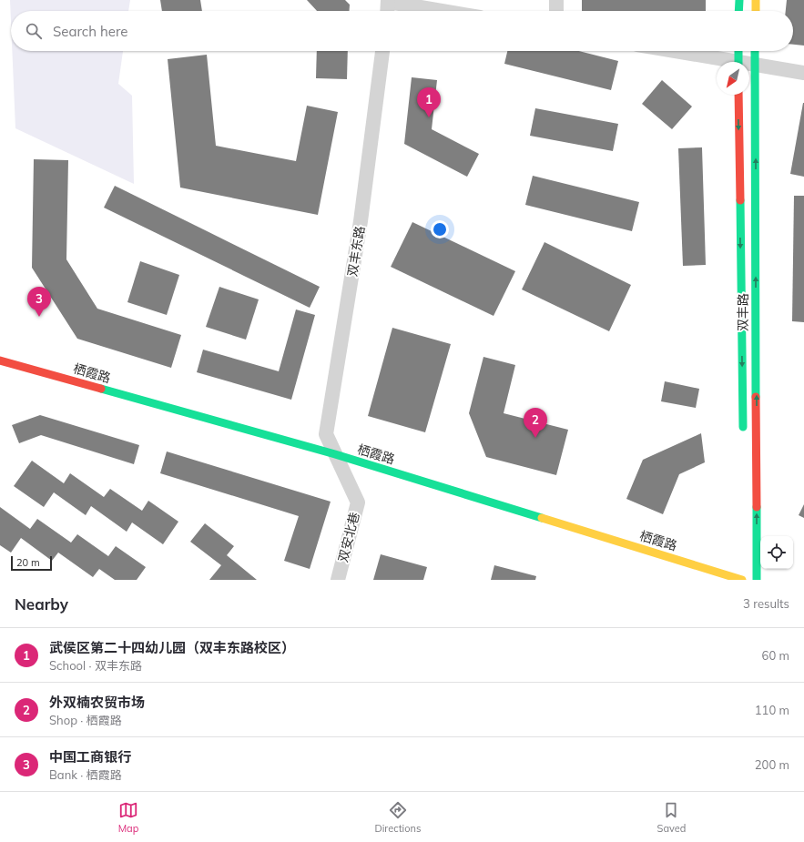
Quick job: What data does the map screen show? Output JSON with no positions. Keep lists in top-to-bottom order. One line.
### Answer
{"streets":{"street":["双丰东路","双丰路","栖霞路","双安北巷"]},"crossings":[["双丰东路","栖霞路"],["双丰东路","双安北巷"],["栖霞路","双安北巷"]],"scale_bar":"20 m","north":"bottom left","page":{"search":"Search here","pins":["1","3","2"],"scale":"20 m","heading":["Nearby","3 results"],"list":[{"mark":"1","name":"武侯区第二十四幼儿园（双丰东路校区）","note":"School · 双丰东路","value":"60 m"},{"mark":"2","name":"外双楠农贸市场","note":"Shop · 栖霞路","value":"110 m"},{"mark":"3","name":"中国工商银行","note":"Bank · 栖霞路","value":"200 m"}],"nav":["Map","Directions","Saved"]}}
